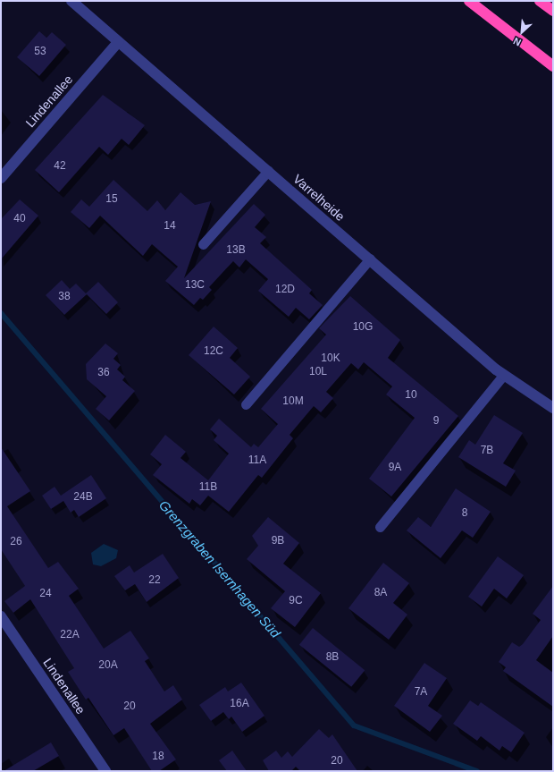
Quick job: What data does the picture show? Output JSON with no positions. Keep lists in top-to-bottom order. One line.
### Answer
{"streets":{"street":["Lindenallee","Varrelheide"]},"crossings":[["Lindenallee","Varrelheide"]],"water":["Grenzgraben Isernhagen Süd"],"house_numbers":["53","42","15","40","14","13B","13C","12D","38","10G","12C","10K","10L","36","10","10M","9","7B","11A","9A","11B","24B","8","9B","26","22","8A","24","9C","22A","8B","20A","7A","16A","20","18","20"],"north":"bottom left"}
